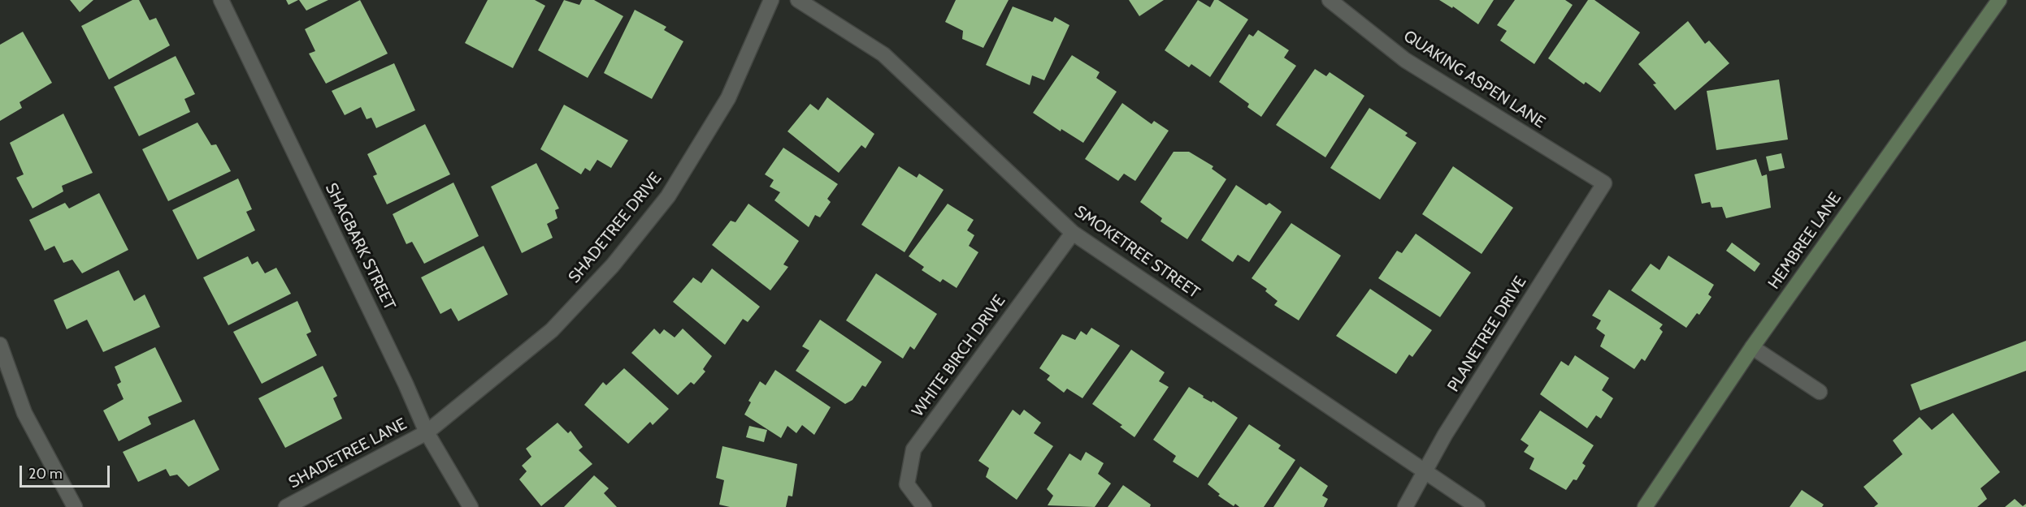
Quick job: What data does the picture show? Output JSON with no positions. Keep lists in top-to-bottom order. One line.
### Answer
{"streets":{"street":["QUAKING ASPEN LANE","SHADETREE DRIVE","HEMBREE LANE","SHAGBARK STREET","SMOKETREE STREET","PLANETREE DRIVE","WHITE BIRCH DRIVE","SHADETREE LANE"]},"crossings":[["QUAKING ASPEN LANE","PLANETREE DRIVE"],["SHADETREE DRIVE","SHAGBARK STREET"],["SHADETREE DRIVE","SHADETREE LANE"],["SHAGBARK STREET","SHADETREE LANE"],["SMOKETREE STREET","PLANETREE DRIVE"],["SMOKETREE STREET","WHITE BIRCH DRIVE"]],"scale_bar":"20 m"}
